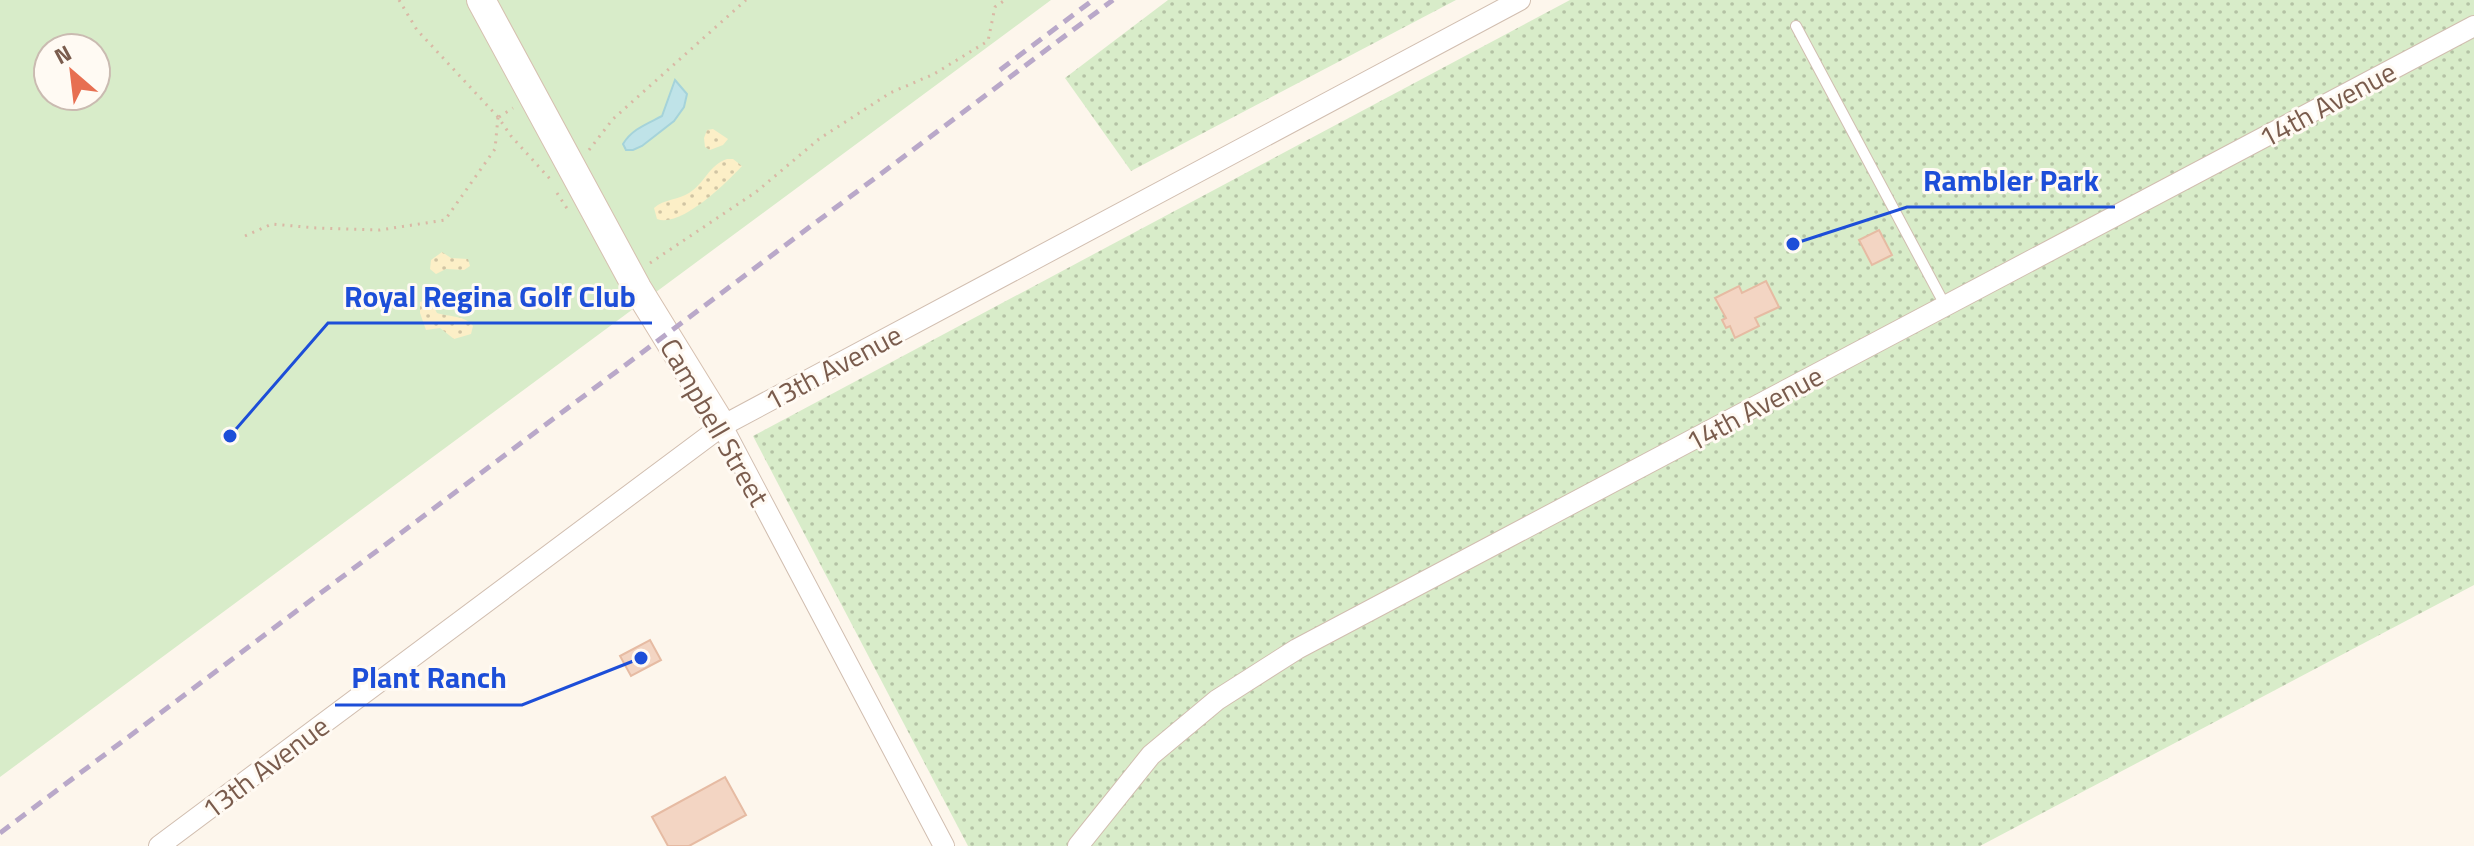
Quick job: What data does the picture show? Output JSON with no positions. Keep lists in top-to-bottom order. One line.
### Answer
{"streets":{"street":["14th Avenue","13th Avenue","Campbell Street"]},"crossings":[["13th Avenue","Campbell Street"]],"places":["Rambler Park","Royal Regina Golf Club","Plant Ranch"],"north":"top left"}
